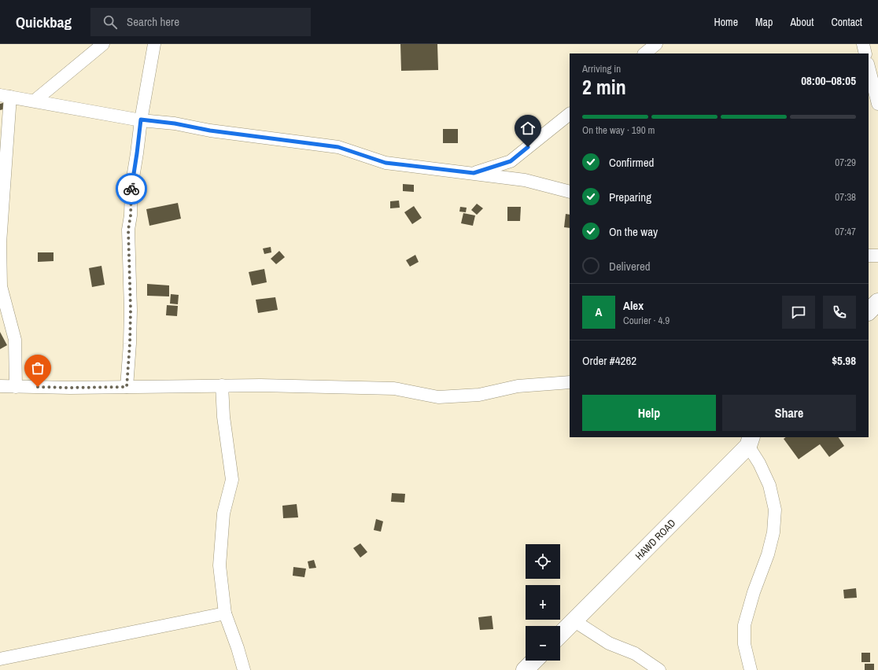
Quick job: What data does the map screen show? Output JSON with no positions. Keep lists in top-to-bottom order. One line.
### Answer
{"streets":{"main road":["HAWD ROAD"]},"page":{"header":"Quickbag","search":"Search here","nav":["Home","Map","About","Contact"],"heading":["2 min","Arriving in","08:00–08:05"],"panel":["Alex","Courier · 4.9","Order #4262","$5.98"],"bar":"On the way · 190 m","list":[["Confirmed","07:29"],["Preparing","07:38"],["On the way","07:47"],"Delivered"],"round":"A","buttons":["Help","Share"],"map_buttons":["+","−"]}}
